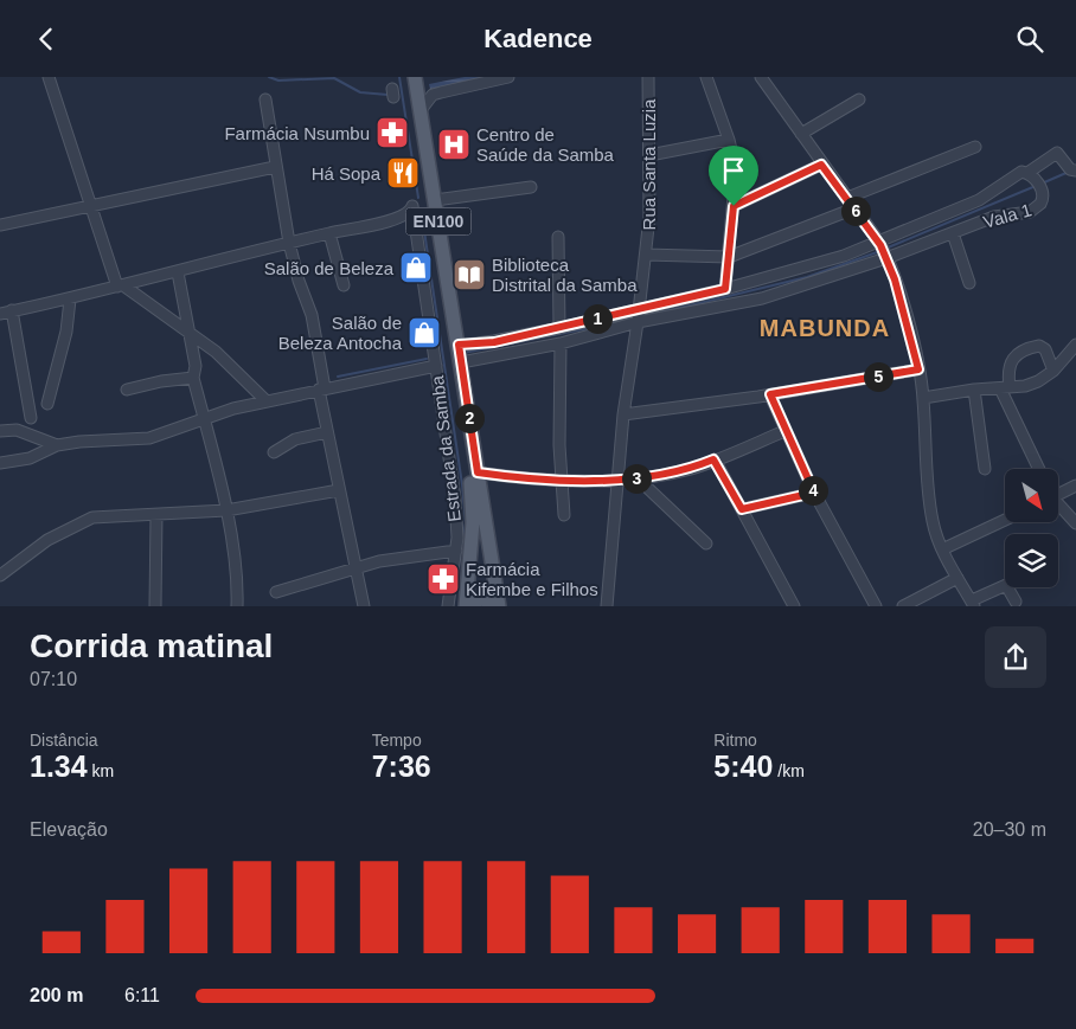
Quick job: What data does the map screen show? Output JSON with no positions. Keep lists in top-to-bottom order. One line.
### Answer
{"streets":{"main road":["EN100","Estrada da Samba"],"street":["Rua Santa Luzia","Vala 1"]},"crossings":[["Rua Santa Luzia","Vala 1"],["Vala 1","Estrada da Samba"]],"districts":["MABUNDA"],"places":{"pharmacy":["Farmácia Nsumbu","Farmácia Kifembe e Filhos"],"hospital":["Centro de Saúde da Samba"],"restaurant":["Há Sopa"],"shop":["Salão de Beleza","Salão de Beleza Antocha"],"library":["Biblioteca Distrital da Samba"]},"north":"bottom right","page":{"header":"Kadence","pins":["6","1","5","2","3","4"],"heading":["Corrida matinal","07:10"],"stats":[["Distância","1.34 km"],["Tempo","7:36"],["Ritmo","5:40 /km"]],"chart":["Elevação","20–30 m"],"list":[{"name":"200 m","note":"6:11"}]}}
